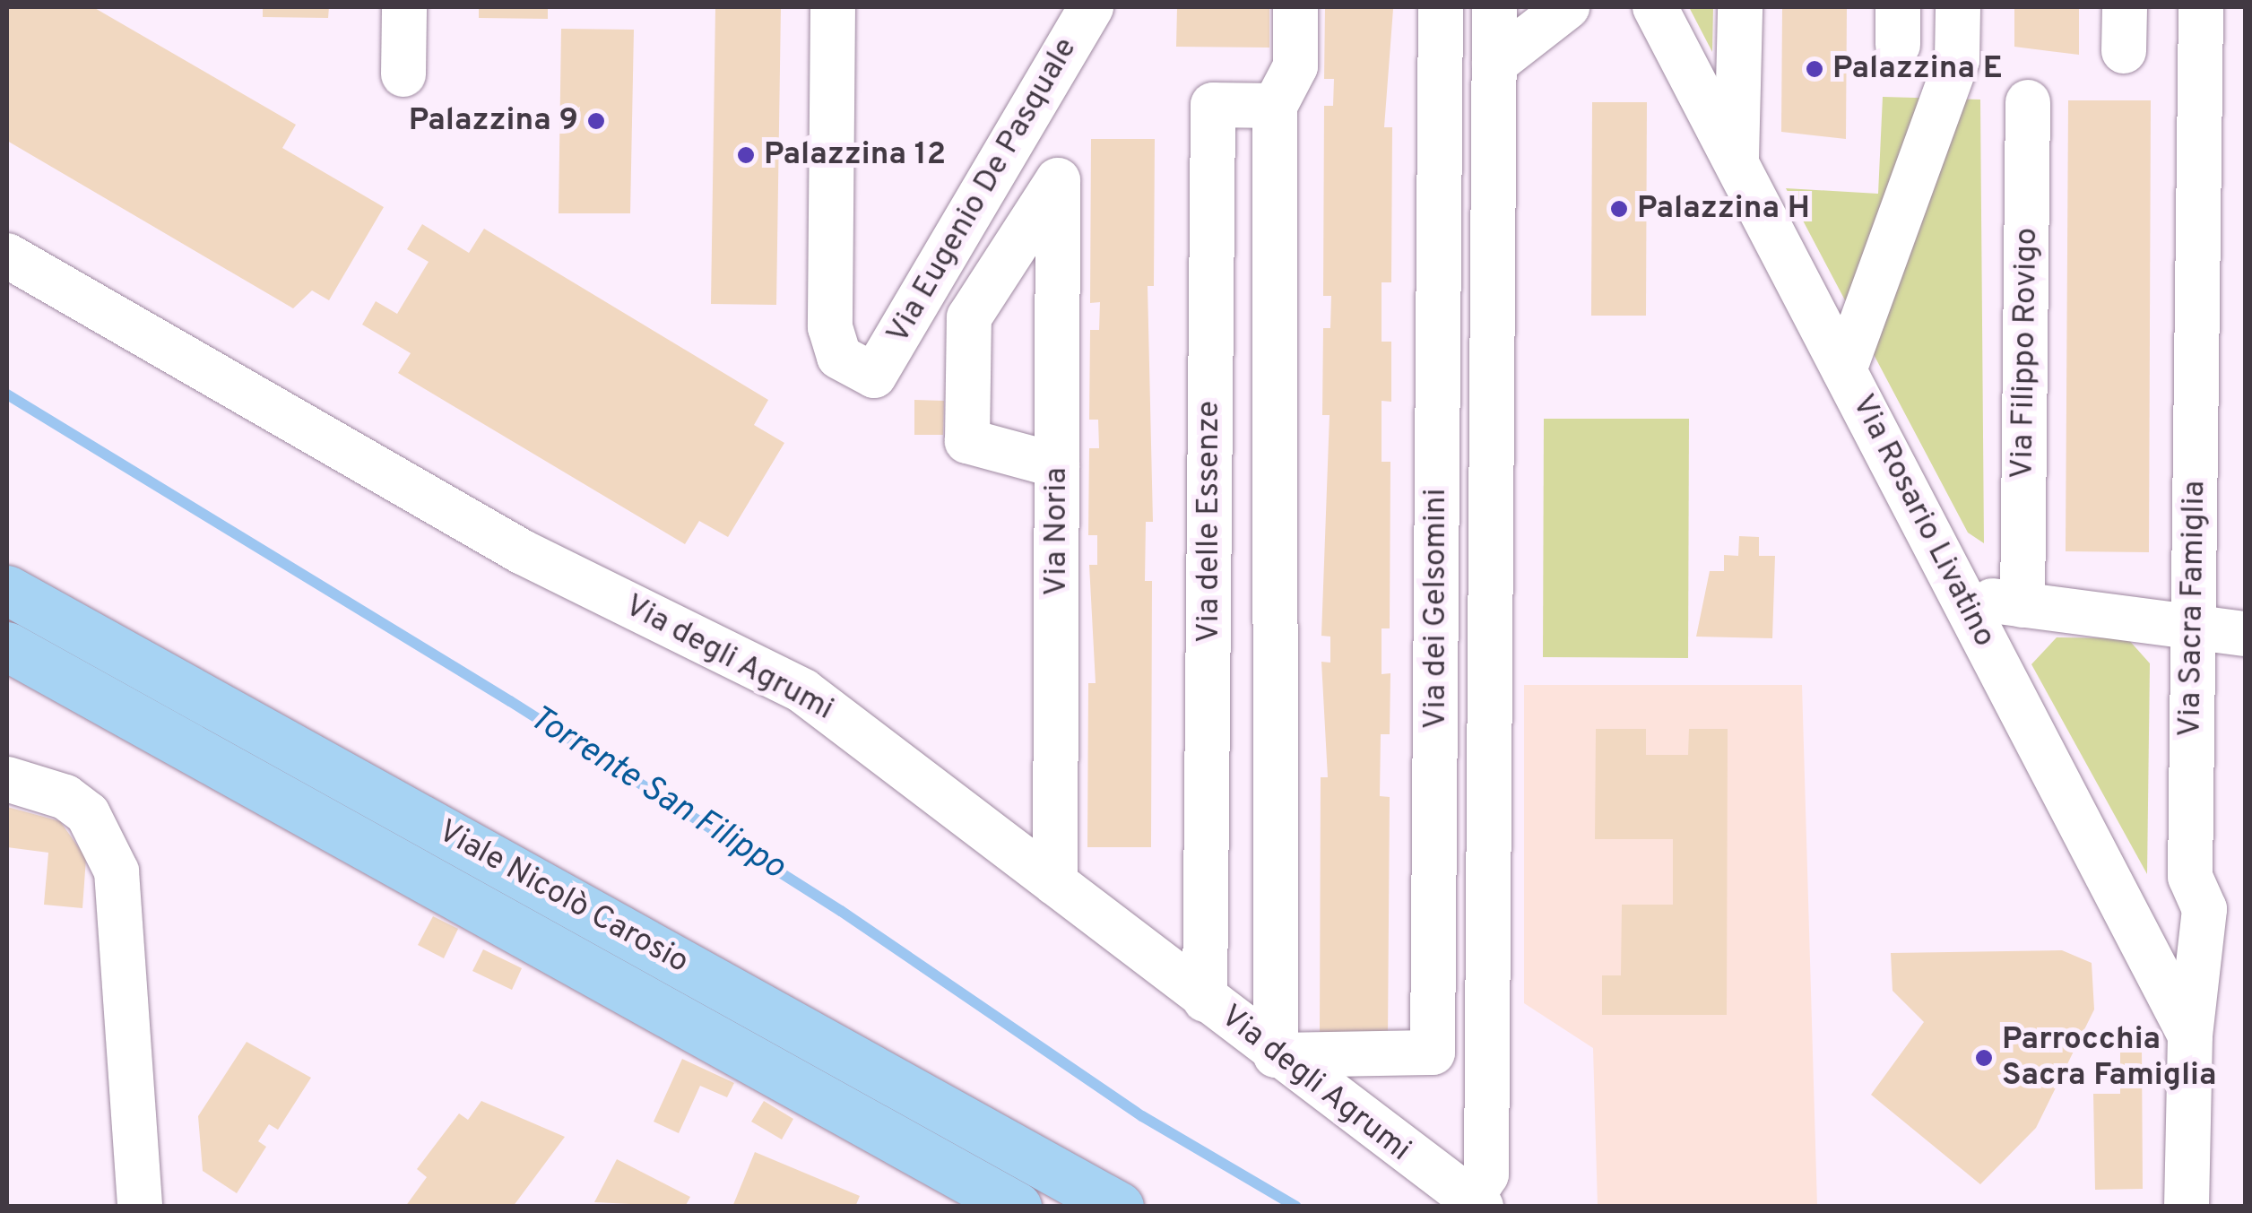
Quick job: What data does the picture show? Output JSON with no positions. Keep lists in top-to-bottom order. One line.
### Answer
{"streets":{"main road":["Viale Nicolò Carosio"],"street":["Via Eugenio De Pasquale","Via Filippo Rovigo","Via Rosario Livatino","Via delle Essenze","Via Noria","Via dei Gelsomini","Via Sacra Famiglia","Via degli Agrumi"]},"crossings":[["Via Rosario Livatino","Via Sacra Famiglia"],["Via delle Essenze","Via dei Gelsomini"],["Via delle Essenze","Via degli Agrumi"],["Via Noria","Via degli Agrumi"],["Via dei Gelsomini","Via degli Agrumi"]],"water":["Torrente San Filippo"],"places":["Palazzina E","Palazzina 9","Palazzina 12","Palazzina H","Parrocchia Sacra Famiglia"]}
